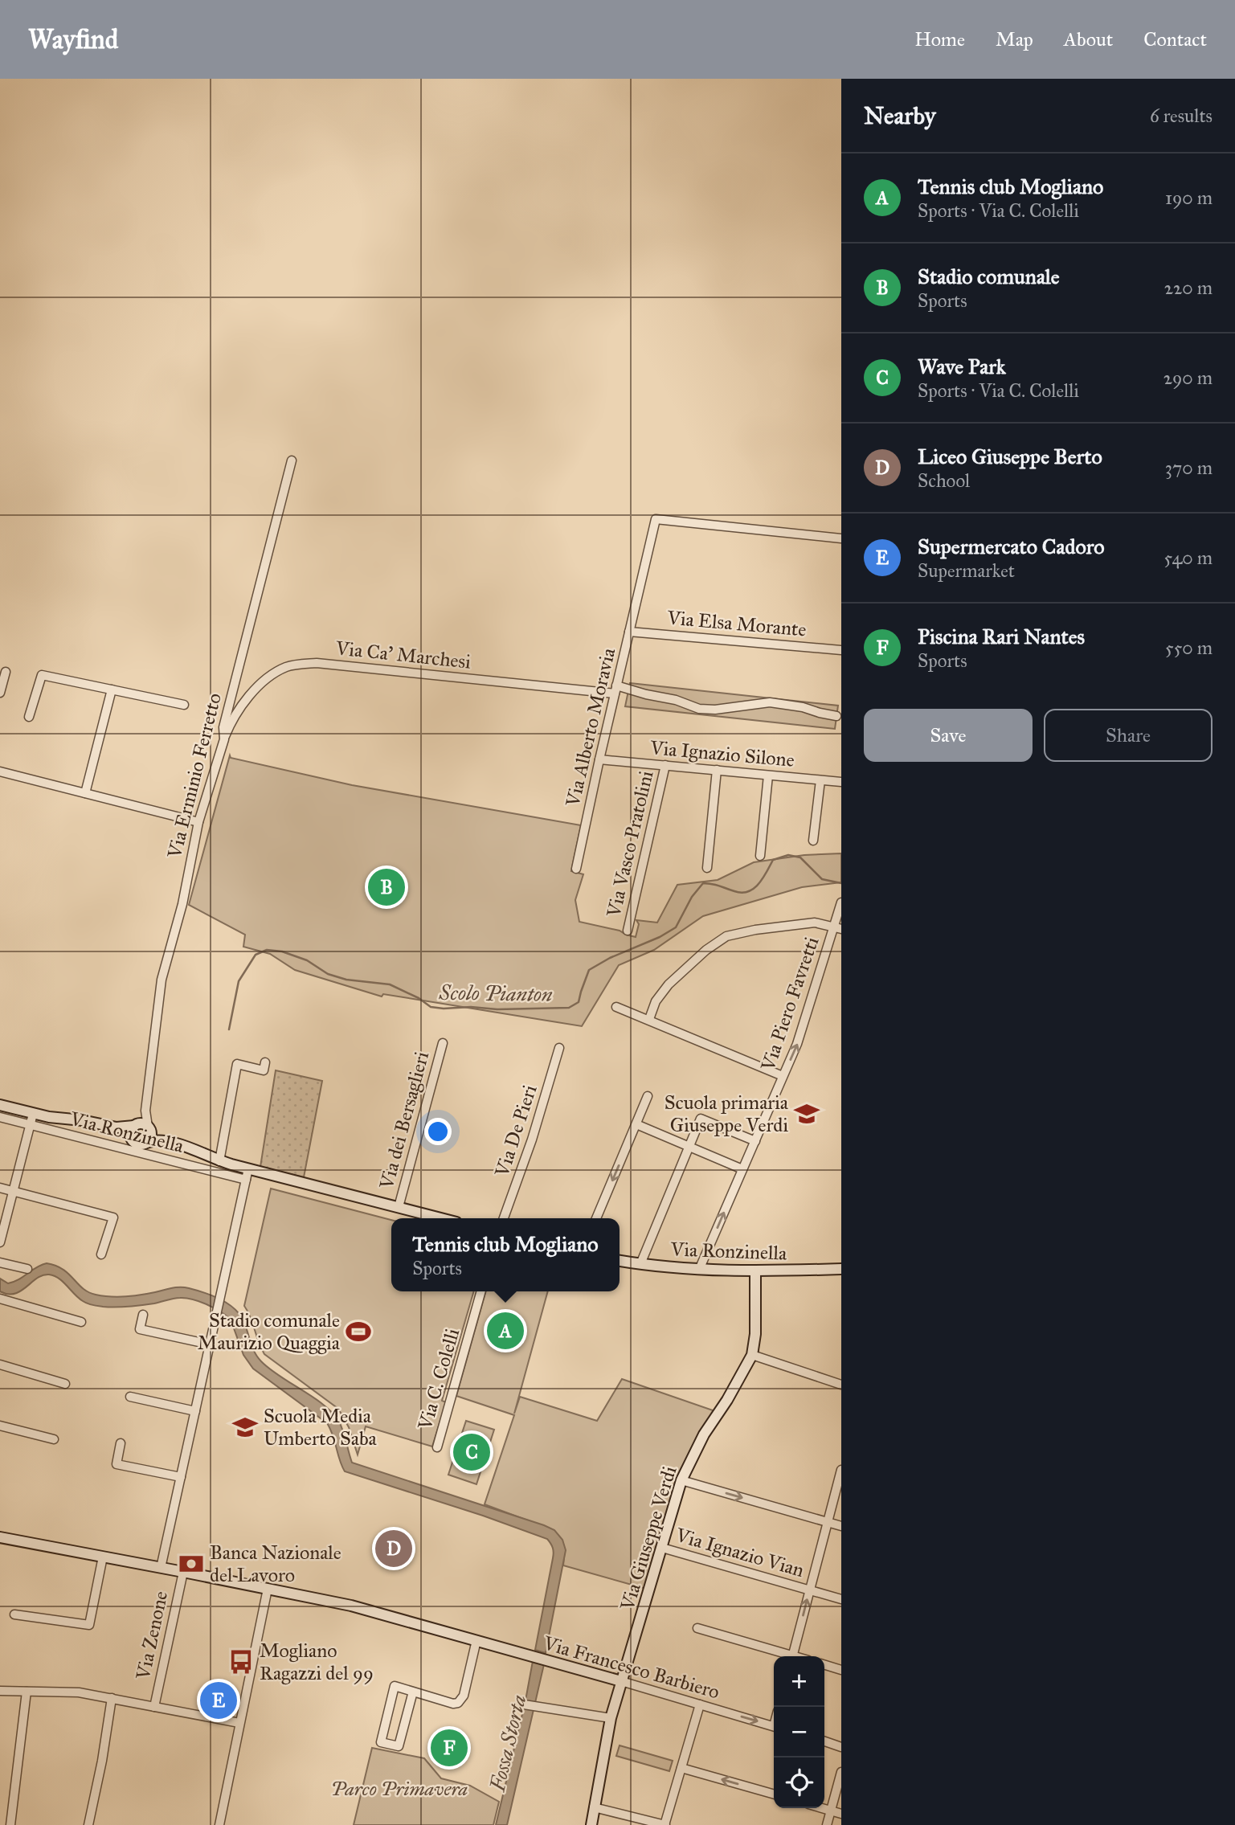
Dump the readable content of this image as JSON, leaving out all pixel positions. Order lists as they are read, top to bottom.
{
  "streets": {
    "street": [
      "Via Elsa Morante",
      "Via Ca' Marchesi",
      "Via Alberto Moravia",
      "Via Ignazio Silone",
      "Via Erminio Ferretto",
      "Via Vasco Pratolini",
      "Via Piero Favretti",
      "Via dei Bersaglieri",
      "Via De Pieri",
      "Via Ronzinella",
      "Via C. Colelli",
      "Via Giuseppe Verdi",
      "Via Ignazio Vian",
      "Via Zenone",
      "Via Francesco Barbiero"
    ]
  },
  "crossings": [
    ["Via Elsa Morante", "Via Alberto Moravia"],
    ["Via Ca' Marchesi", "Via Alberto Moravia"],
    ["Via Ca' Marchesi", "Via Erminio Ferretto"],
    ["Via Alberto Moravia", "Via Ignazio Silone"],
    ["Via Ignazio Silone", "Via Vasco Pratolini"],
    ["Via Erminio Ferretto", "Via Ronzinella"],
    ["Via Piero Favretti", "Via Ronzinella"],
    ["Via dei Bersaglieri", "Via Ronzinella"],
    ["Via Ronzinella", "Via Giuseppe Verdi"],
    ["Via Giuseppe Verdi", "Via Ignazio Vian"],
    ["Via Giuseppe Verdi", "Via Francesco Barbiero"],
    ["Via Zenone", "Via Francesco Barbiero"]
  ],
  "water": ["Scolo Pianton", "Fossa Storta"],
  "parks": ["Parco Primavera"],
  "places": {
    "school or university": ["Scuola primaria Giuseppe Verdi", "Scuola Media Umberto Saba"],
    "sports": ["Stadio comunale Maurizio Quaggia"],
    "bank": ["Banca Nazionale del Lavoro"],
    "bus stop": ["Mogliano Ragazzi del 99"]
  },
  "page": {
    "header": "Wayfind",
    "nav": [
      "Home",
      "Map",
      "About",
      "Contact"
    ],
    "heading": ["Nearby", "6 results"],
    "list": [
      {
        "mark": "A",
        "name": "Tennis club Mogliano",
        "note": "Sports · Via C. Colelli",
        "value": "190 m"
      },
      {
        "mark": "B",
        "name": "Stadio comunale",
        "note": "Sports",
        "value": "220 m"
      },
      {
        "mark": "C",
        "name": "Wave Park",
        "note": "Sports · Via C. Colelli",
        "value": "290 m"
      },
      {
        "mark": "D",
        "name": "Liceo Giuseppe Berto",
        "note": "School",
        "value": "370 m"
      },
      {
        "mark": "E",
        "name": "Supermercato Cadoro",
        "note": "Supermarket",
        "value": "540 m"
      },
      {
        "mark": "F",
        "name": "Piscina Rari Nantes",
        "note": "Sports",
        "value": "550 m"
      }
    ],
    "buttons": ["Save", "Share"],
    "pins": [
      "B",
      "A",
      "C",
      "D",
      "E",
      "F"
    ],
    "popup": ["Tennis club Mogliano", "Sports"],
    "map_buttons": ["+", "−"]
  }
}
